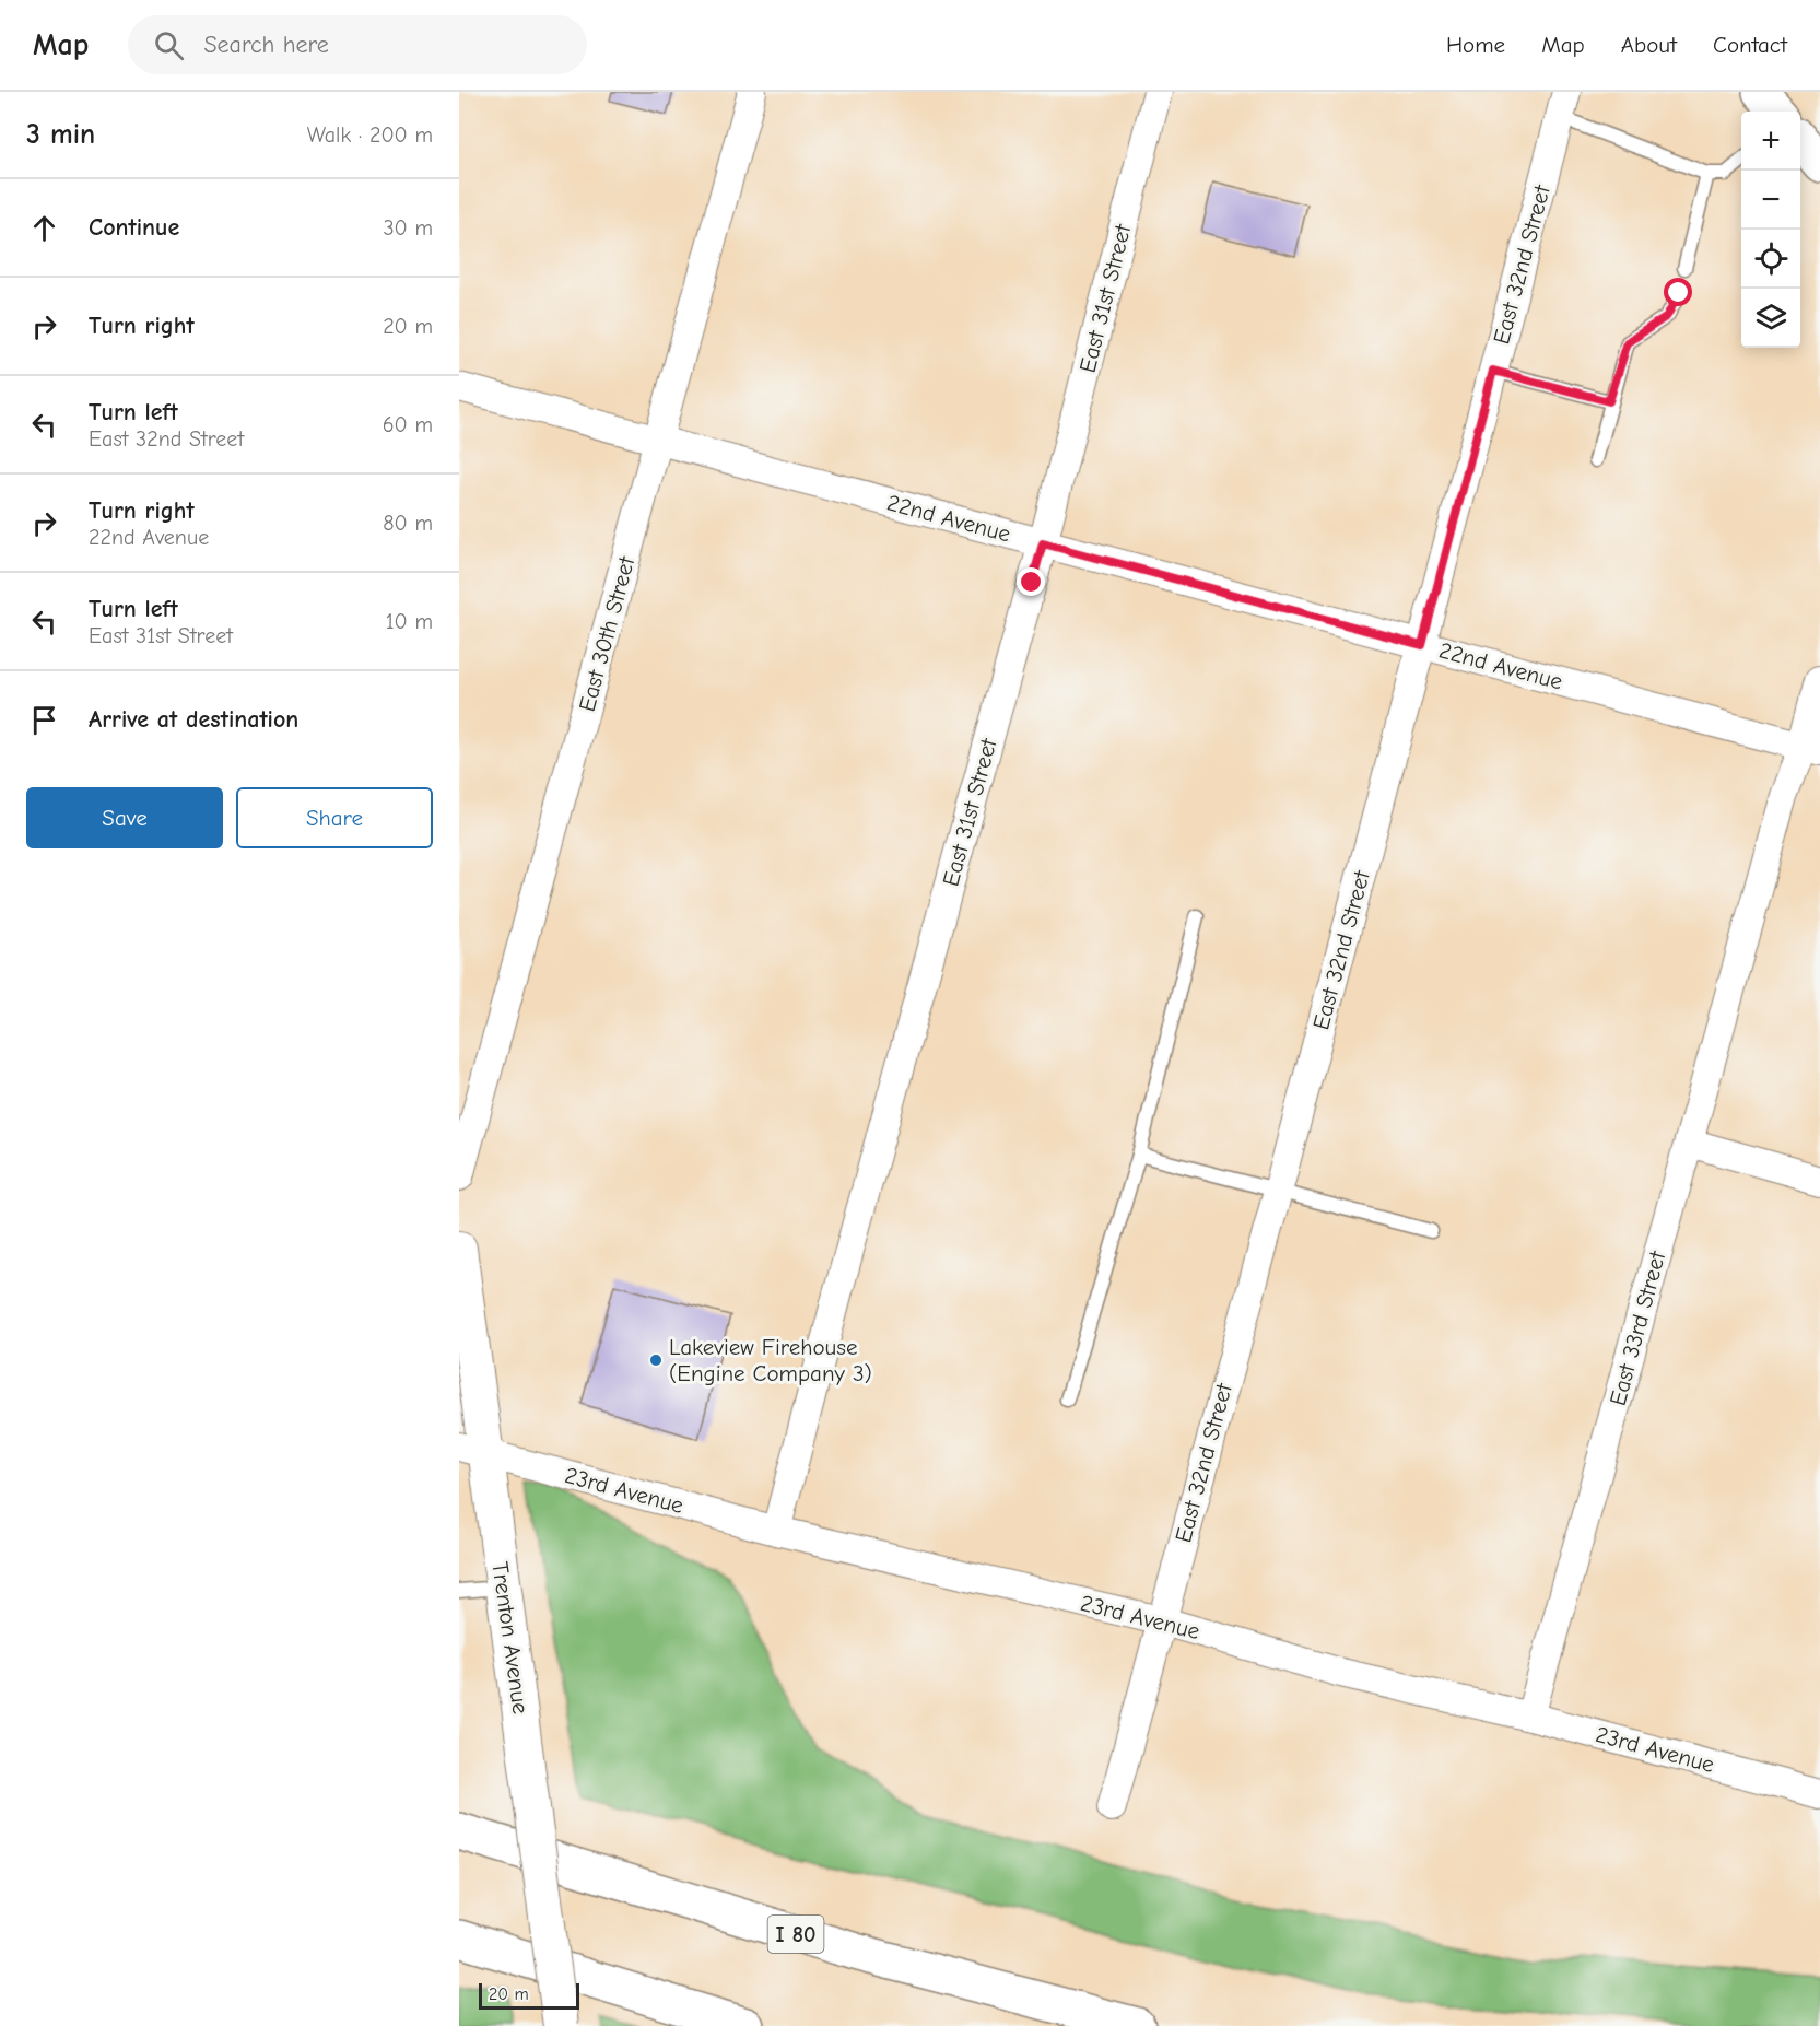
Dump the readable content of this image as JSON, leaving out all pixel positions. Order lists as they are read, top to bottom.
{
  "streets": {
    "main road": ["I 80"],
    "street": [
      "East 32nd Street",
      "East 31st Street",
      "22nd Avenue",
      "East 30th Street",
      "East 33rd Street",
      "23rd Avenue",
      "Trenton Avenue"
    ]
  },
  "crossings": [
    ["East 32nd Street", "22nd Avenue"],
    ["East 32nd Street", "23rd Avenue"],
    ["East 31st Street", "22nd Avenue"],
    ["East 31st Street", "23rd Avenue"],
    ["22nd Avenue", "East 30th Street"],
    ["22nd Avenue", "East 33rd Street"],
    ["East 33rd Street", "23rd Avenue"],
    ["23rd Avenue", "Trenton Avenue"]
  ],
  "places": ["Lakeview Firehouse (Engine Company 3)"],
  "scale_bar": "20 m",
  "page": {
    "header": "Map",
    "search": "Search here",
    "nav": [
      "Home",
      "Map",
      "About",
      "Contact"
    ],
    "heading": ["3 min", "Walk · 200 m"],
    "map_buttons": ["+", "−"],
    "list": [
      ["Continue", "30 m"],
      ["Turn right", "20 m"],
      ["Turn left", "East 32nd Street", "60 m"],
      ["Turn right", "22nd Avenue", "80 m"],
      ["Turn left", "East 31st Street", "10 m"],
      "Arrive at destination"
    ],
    "buttons": ["Save", "Share"],
    "scale": "20 m"
  }
}
